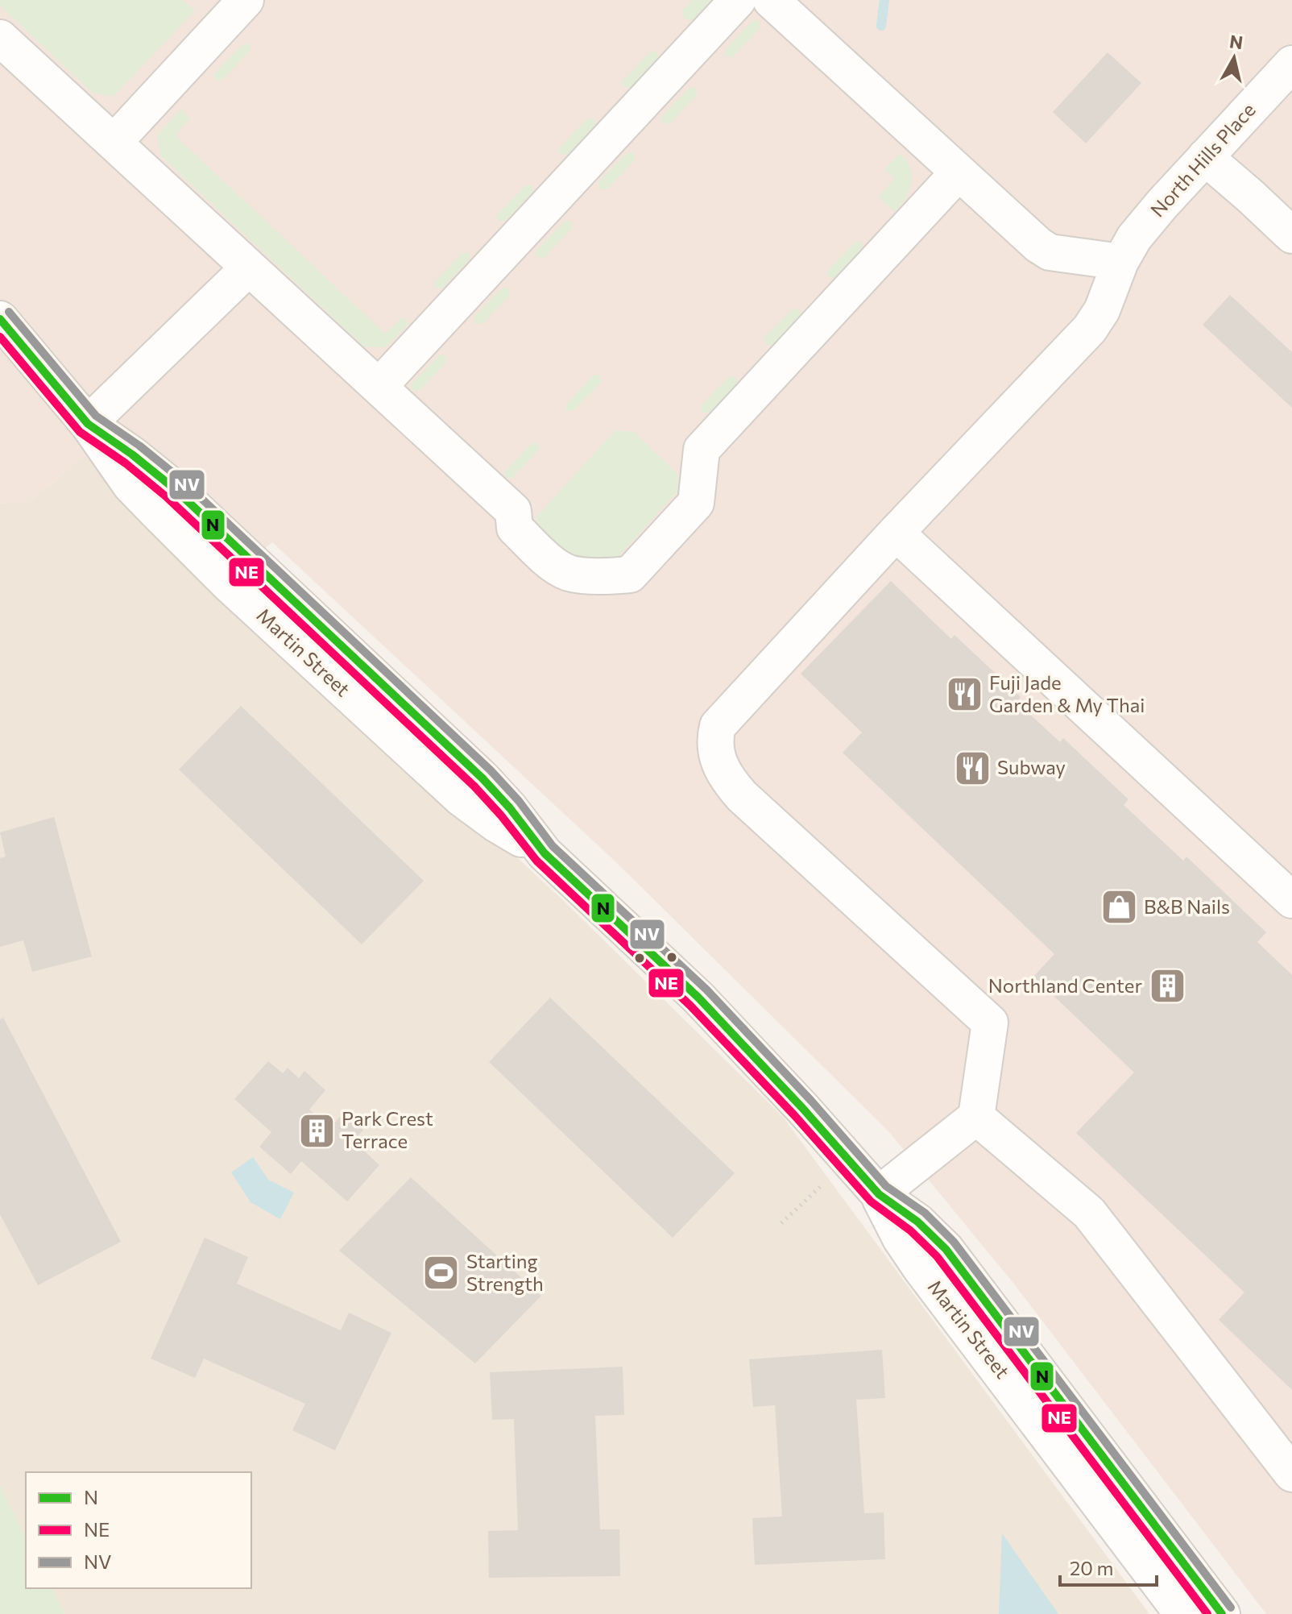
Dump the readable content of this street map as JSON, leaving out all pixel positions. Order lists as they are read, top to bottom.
{
  "streets": {
    "street": ["North Hills Place", "Martin Street"]
  },
  "places": {
    "restaurant": ["Fuji Jade Garden & My Thai", "Subway"],
    "shop": ["B&B Nails"],
    "building": ["Northland Center", "Park Crest Terrace"],
    "sports": ["Starting Strength"]
  },
  "lines": ["transit line NV", "transit line N", "transit line NE"],
  "legend": ["N", "NE", "NV"],
  "scale_bar": "20 m",
  "north": "top"
}
